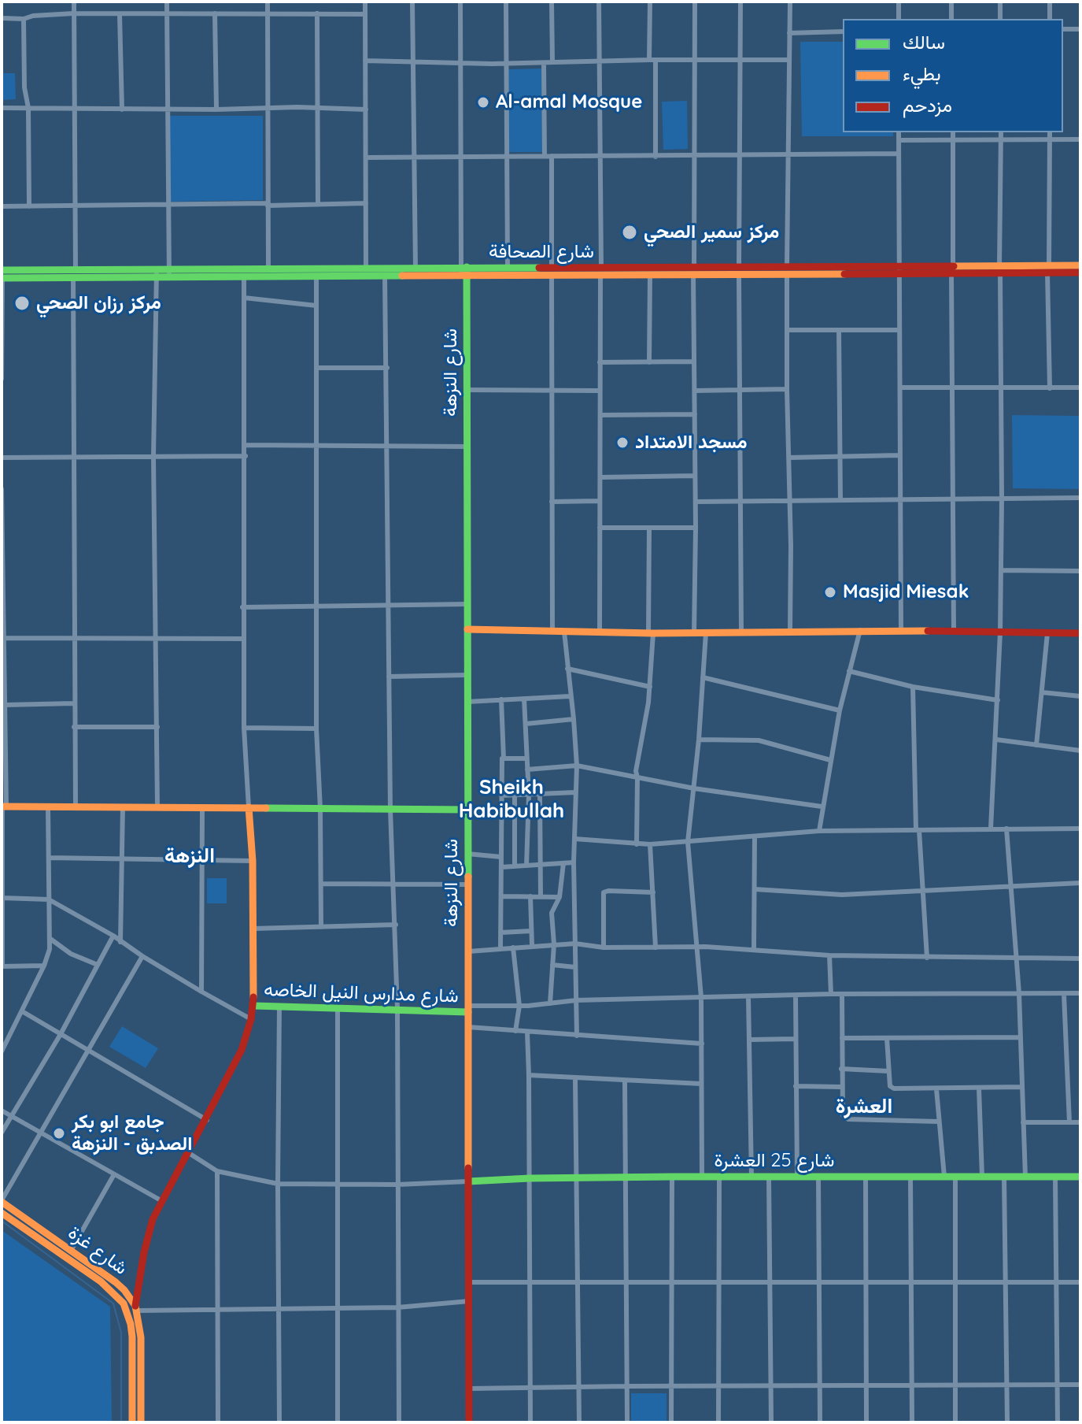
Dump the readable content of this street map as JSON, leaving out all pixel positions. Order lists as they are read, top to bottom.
{
  "streets": {
    "street": [
      "شارع الصحافة",
      "شارع النزهة",
      "شارع مدارس النيل الخاصه",
      "شارع 25 العشرة",
      "شارع غزة"
    ]
  },
  "crossings": [
    ["شارع الصحافة", "شارع النزهة"],
    ["شارع النزهة", "شارع مدارس النيل الخاصه"],
    ["شارع النزهة", "شارع 25 العشرة"]
  ],
  "districts": ["Sheikh Habibullah", "النزهة", "العشرة"],
  "places": [
    "Al-amal Mosque",
    "مركز سمير الصحي",
    "مركز رزان الصحي",
    "مسجد الامتداد",
    "Masjid Miesak",
    "جامع ابو بكر الصدبق - النزهة"
  ],
  "legend": ["سالك", "بطيء", "مزدحم"]
}
